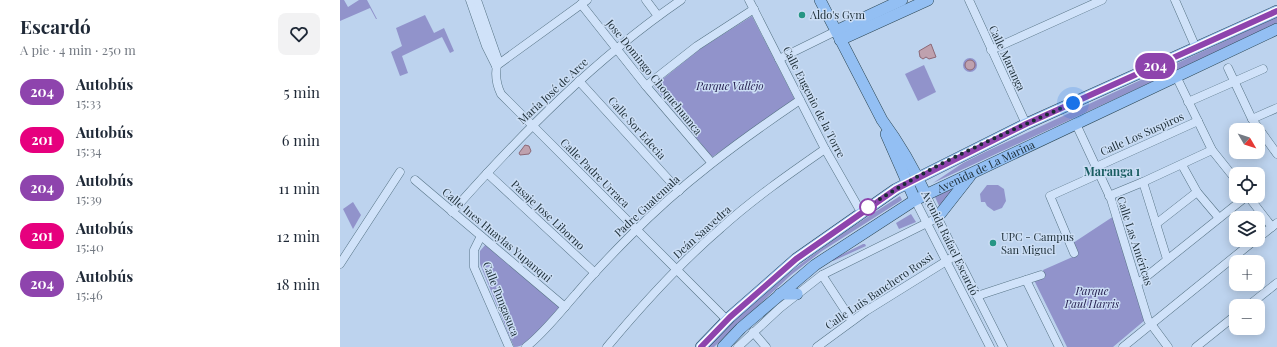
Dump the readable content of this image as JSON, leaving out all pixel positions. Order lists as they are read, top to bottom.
{
  "streets": {
    "main road": ["Avenida de La Marina", "Avenida Rafael Escardó"],
    "street": [
      "Calle Maranga",
      "Jose Domingo Choquehuanca",
      "María José de Arce",
      "Calle Eugenio de la Torre",
      "Calle Sor Edecia",
      "Calle Los Suspiros",
      "Calle Padre Urraca",
      "Padre Guatemala",
      "Pasaje Jose Liborno",
      "Deán Saavedra",
      "Calle Ines Huaylas Yupanqui",
      "Calle Las Américas",
      "Calle Luis Banchero Rossi",
      "Calle Tungasuca"
    ]
  },
  "crossings": [
    ["Calle Maranga", "Avenida de La Marina"],
    ["Jose Domingo Choquehuanca", "María José de Arce"],
    ["Jose Domingo Choquehuanca", "Padre Guatemala"],
    ["María José de Arce", "Calle Sor Edecia"],
    ["María José de Arce", "Calle Padre Urraca"],
    ["María José de Arce", "Pasaje Jose Liborno"],
    ["María José de Arce", "Calle Ines Huaylas Yupanqui"],
    ["Calle Eugenio de la Torre", "Avenida de La Marina"],
    ["Calle Eugenio de la Torre", "Padre Guatemala"],
    ["Calle Eugenio de la Torre", "Deán Saavedra"],
    ["Calle Sor Edecia", "Padre Guatemala"],
    ["Calle Los Suspiros", "Calle Las Américas"],
    ["Avenida de La Marina", "Calle Padre Urraca"],
    ["Avenida de La Marina", "Calle Las Américas"],
    ["Avenida de La Marina", "Avenida Rafael Escardó"],
    ["Calle Padre Urraca", "Padre Guatemala"],
    ["Calle Padre Urraca", "Deán Saavedra"],
    ["Padre Guatemala", "Pasaje Jose Liborno"],
    ["Padre Guatemala", "Calle Ines Huaylas Yupanqui"],
    ["Calle Ines Huaylas Yupanqui", "Calle Tungasuca"],
    ["Avenida Rafael Escardó", "Calle Luis Banchero Rossi"]
  ],
  "districts": ["Maranga 1"],
  "parks": ["Parque Vallejo", "Parque Paul Harris"],
  "places": ["Aldo's Gym", "UPC - Campus San Miguel"],
  "lines": ["bus line 204"],
  "north": "bottom right",
  "page": {
    "heading": ["Escardó", "A pie · 4 min · 250 m"],
    "on_map": "204",
    "list": [
      {
        "mark": "204",
        "name": "Autobús",
        "note": "15:33",
        "value": "5 min"
      },
      {
        "mark": "201",
        "name": "Autobús",
        "note": "15:34",
        "value": "6 min"
      },
      {
        "mark": "204",
        "name": "Autobús",
        "note": "15:39",
        "value": "11 min"
      },
      {
        "mark": "201",
        "name": "Autobús",
        "note": "15:40",
        "value": "12 min"
      },
      {
        "mark": "204",
        "name": "Autobús",
        "note": "15:46",
        "value": "18 min"
      }
    ],
    "map_buttons": ["+", "−"]
  }
}
